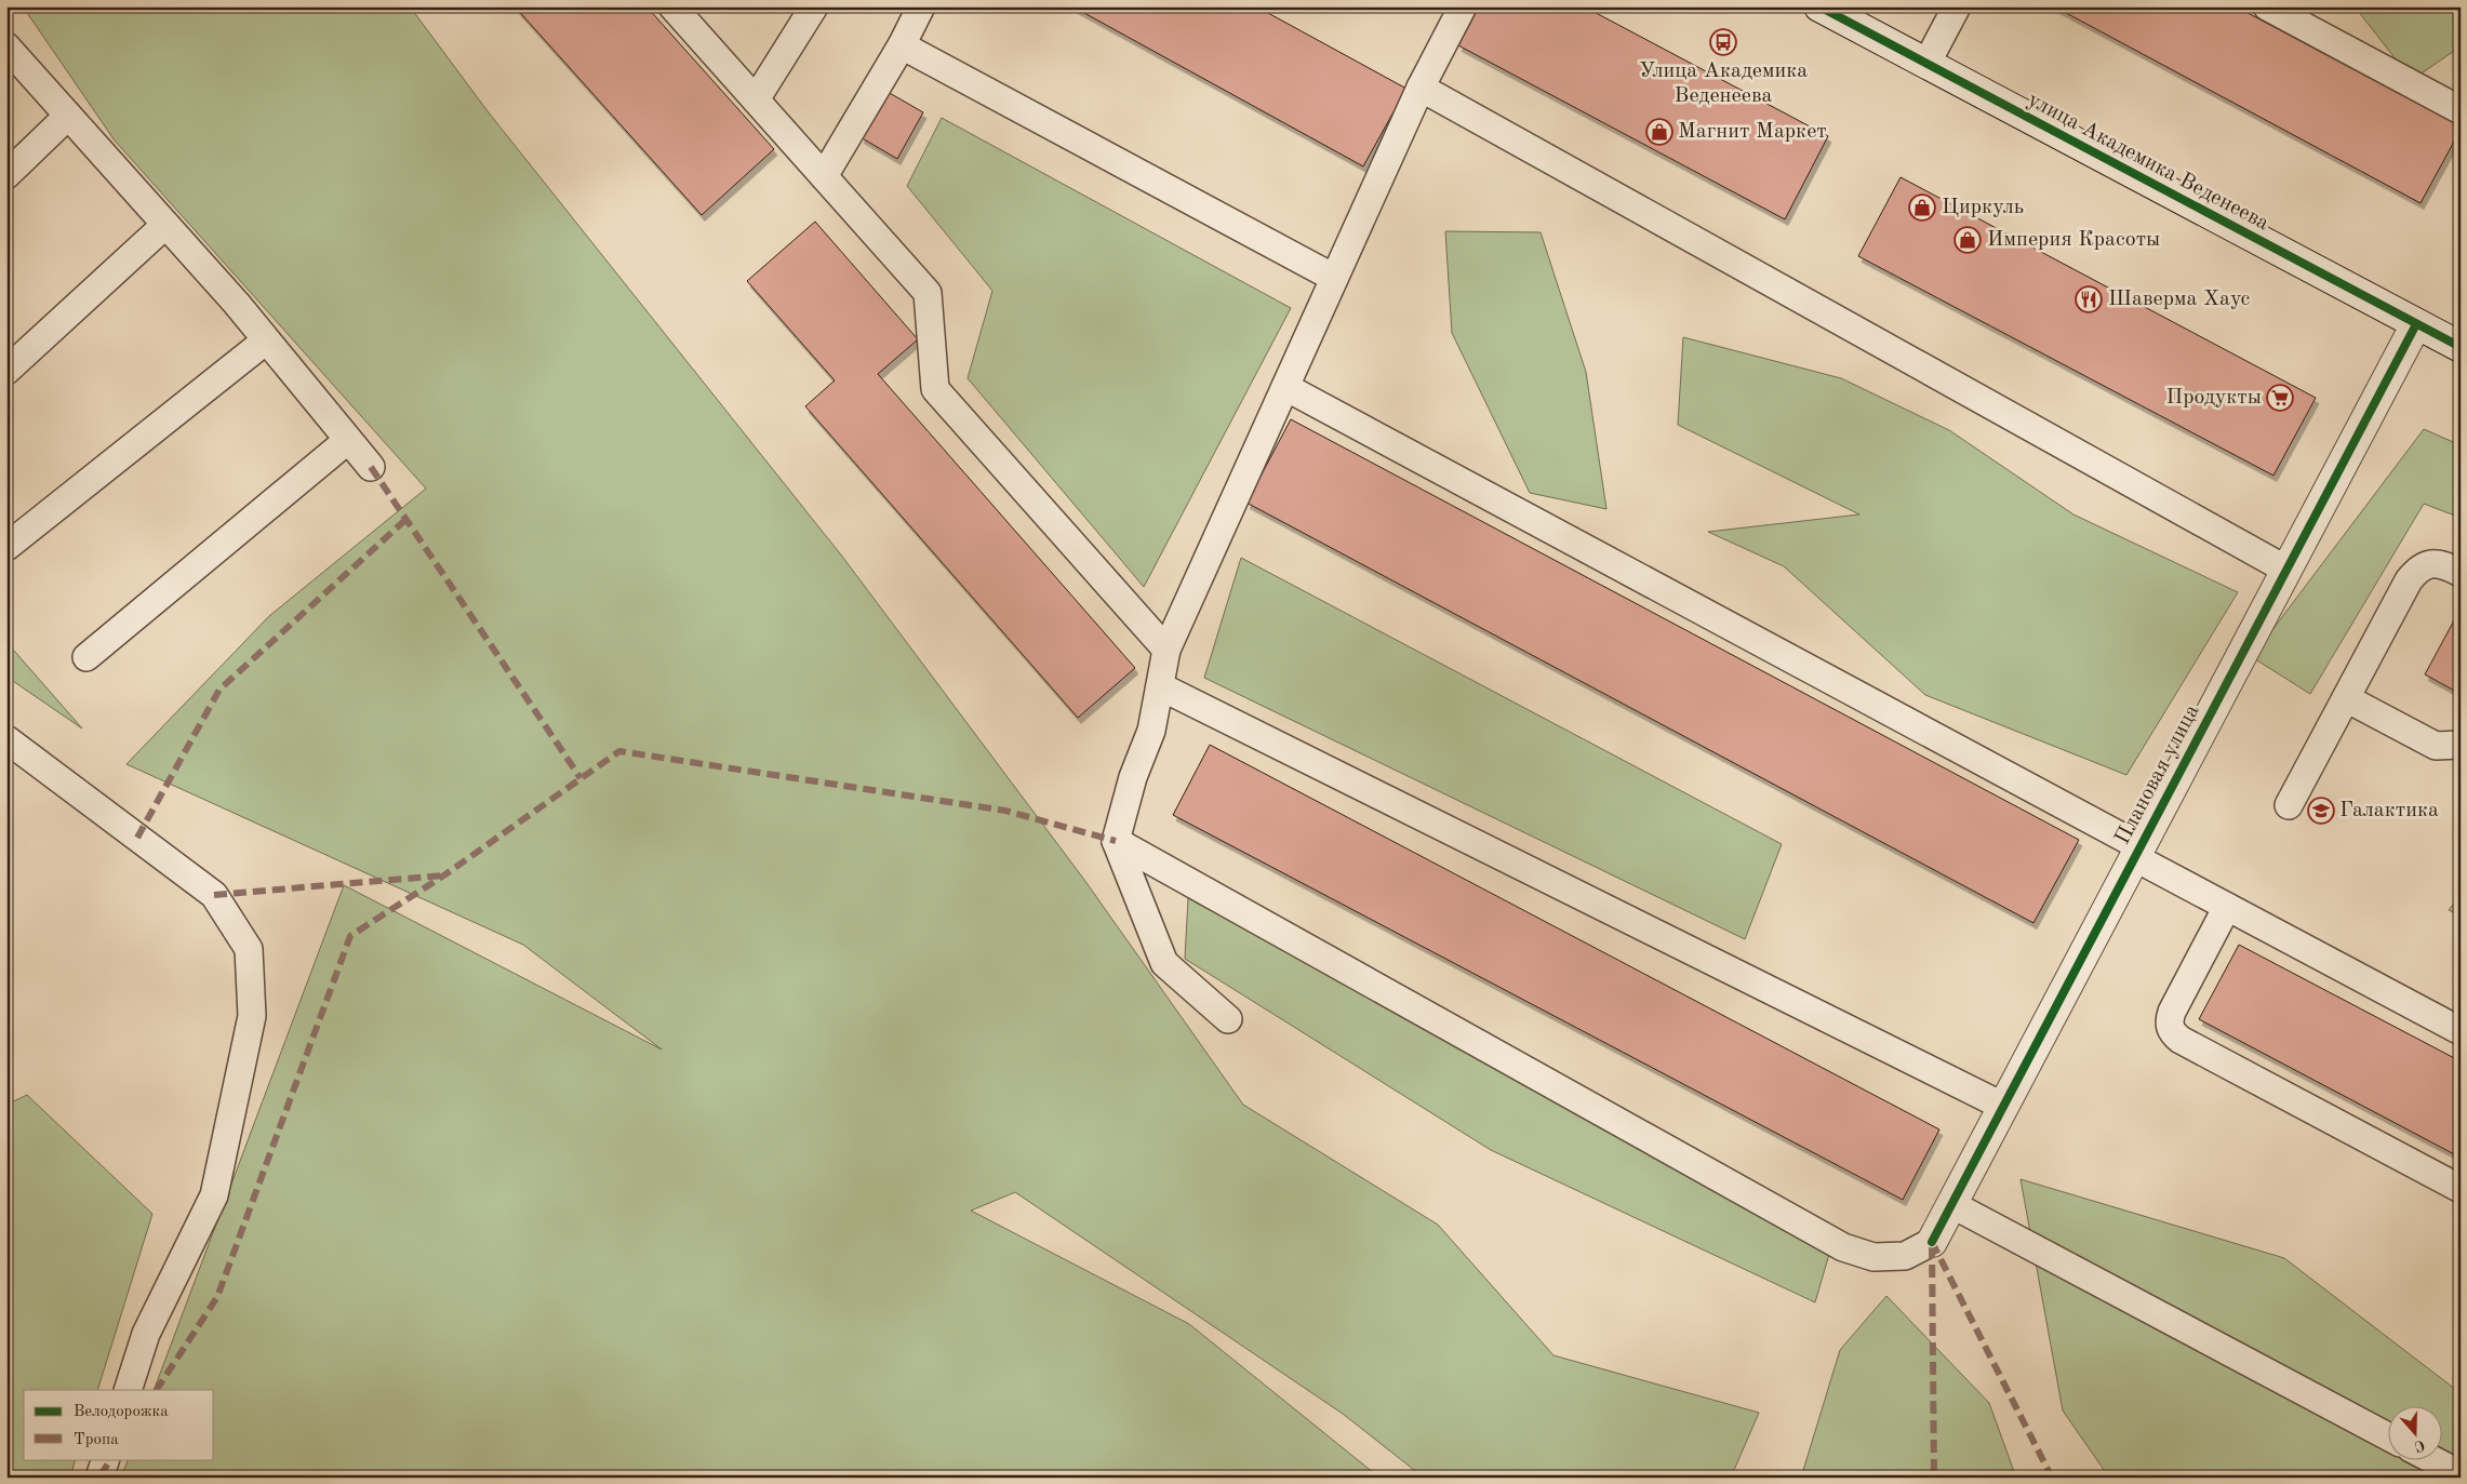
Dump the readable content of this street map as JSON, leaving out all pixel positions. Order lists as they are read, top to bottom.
{
  "streets": {
    "street": ["улица Академика Веденеева", "Плановая улица"]
  },
  "crossings": [
    ["улица Академика Веденеева", "Плановая улица"]
  ],
  "places": {
    "bus stop": ["Улица Академика Веденеева"],
    "shop": ["Магнит Маркет", "Циркуль", "Империя Красоты"],
    "restaurant": ["Шаверма Хаус"],
    "supermarket": ["Продукты"],
    "school or university": ["Галактика"]
  },
  "legend": ["Велодорожка", "Тропа"],
  "north": "bottom"
}
